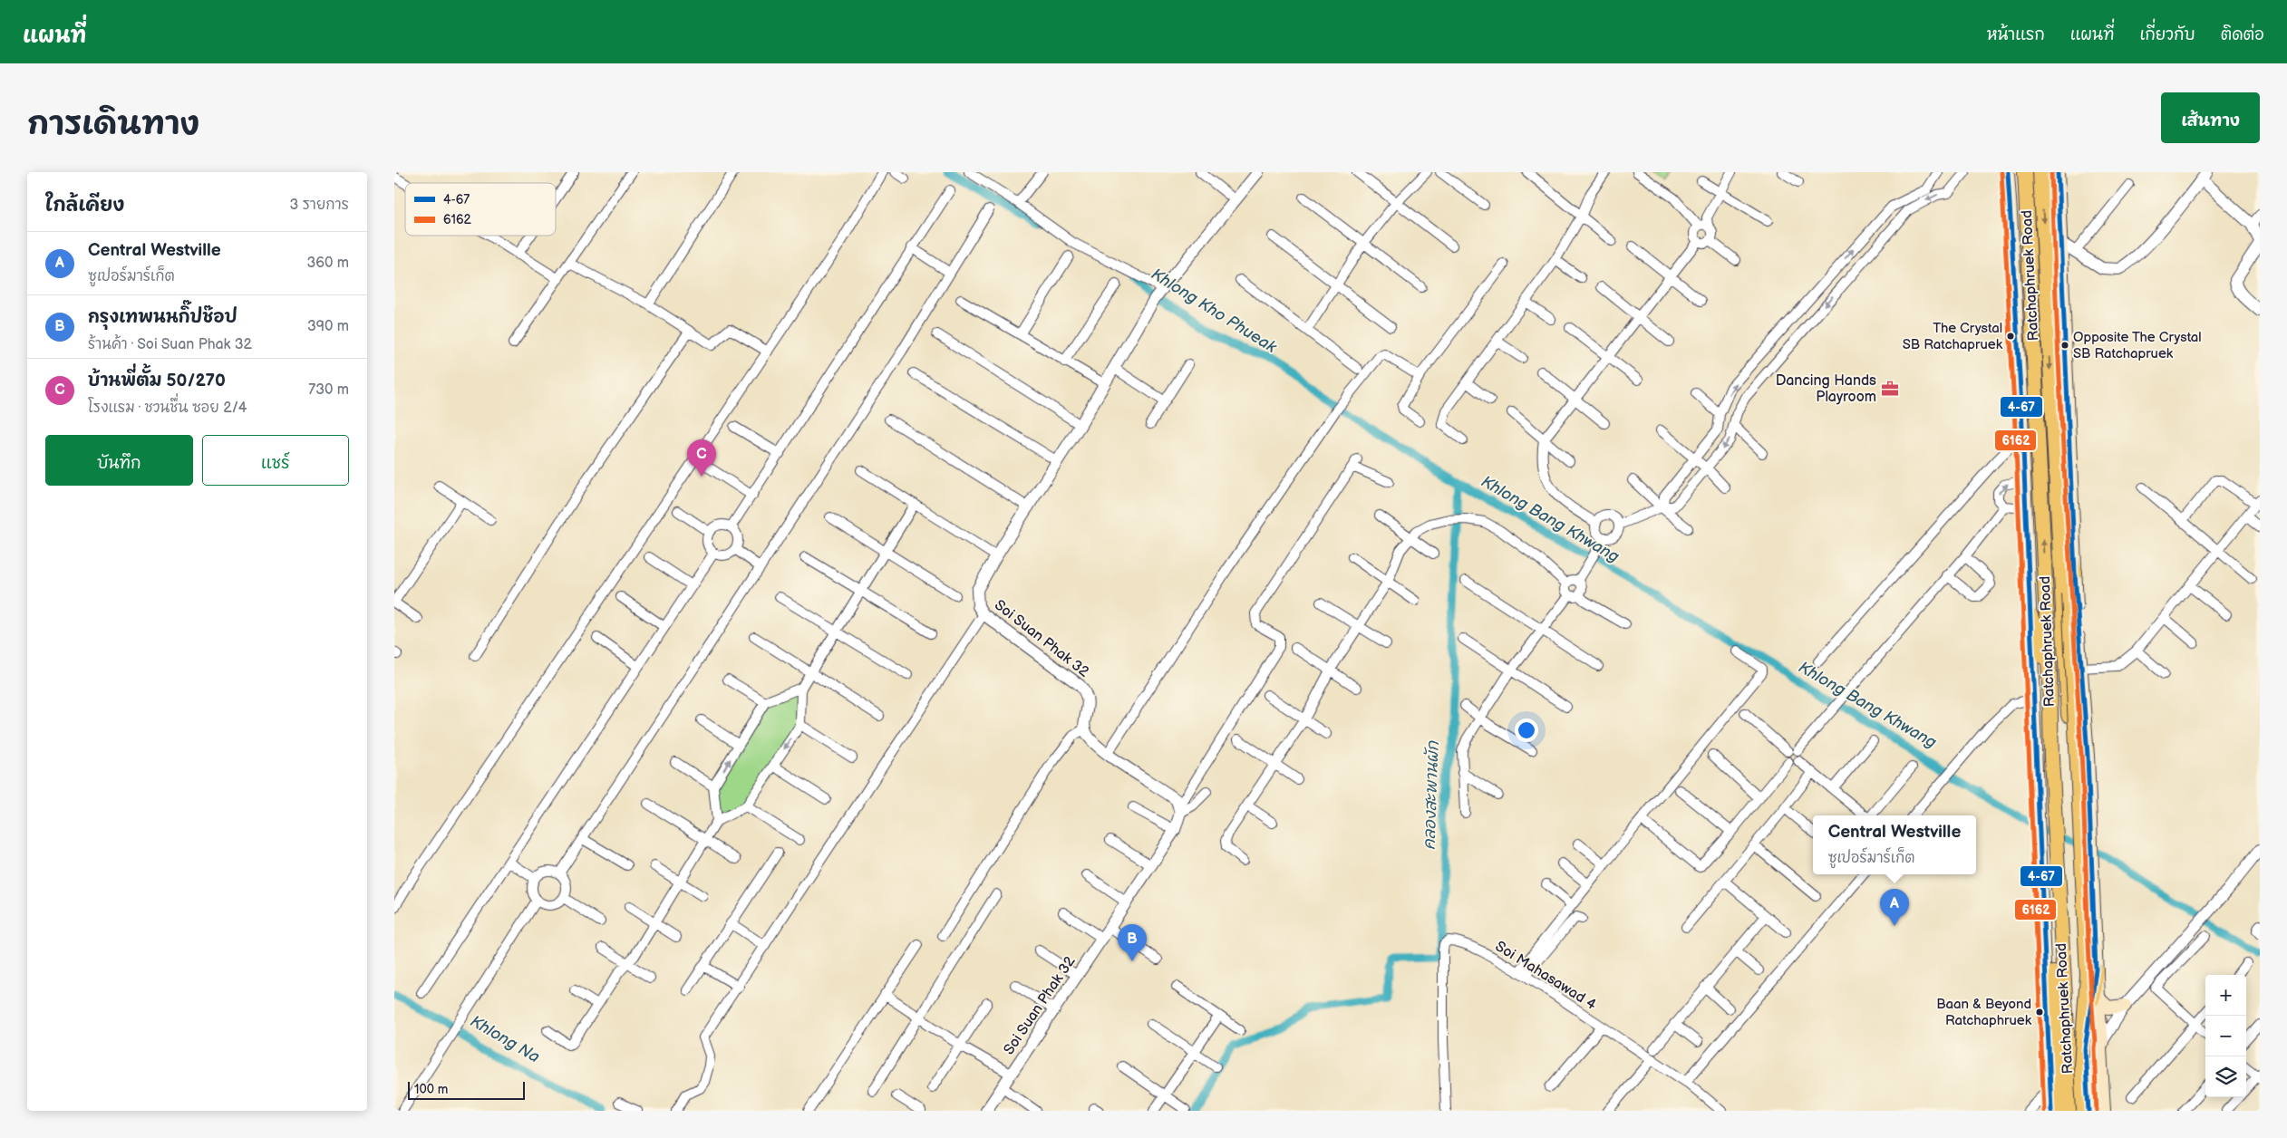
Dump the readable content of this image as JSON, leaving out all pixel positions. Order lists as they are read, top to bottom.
{
  "streets": {
    "main road": ["Ratchaphruek Road"],
    "street": ["Soi Suan Phak 32", "Soi Mahasawad 4"]
  },
  "water": [
    "Khlong Kho Phueak",
    "Khlong Bang Khwang",
    "คลองสะพานผัก",
    "Khlong Na"
  ],
  "places": {
    "other": ["The Crystal SB Ratchapruek", "Opposite The Crystal SB Ratchapruek", "Baan & Beyond Ratchaphruek"],
    "office": ["Dancing Hands Playroom"]
  },
  "lines": ["transit line 4-67", "transit line 6162"],
  "legend": ["4-67", "6162"],
  "scale_bar": "100 m",
  "page": {
    "header": "แผนที่",
    "nav": [
      "หน้าแรก",
      "แผนที่",
      "เกี่ยวกับ",
      "ติดต่อ"
    ],
    "title": "การเดินทาง",
    "buttons": [
      "เส้นทาง",
      ["บันทึก", "แชร์"]
    ],
    "heading": ["ใกล้เคียง", "3 รายการ"],
    "list": [
      {
        "mark": "A",
        "name": "Central Westville",
        "note": "ซูเปอร์มาร์เก็ต",
        "value": "360 m"
      },
      {
        "mark": "B",
        "name": "กรุงเทพนนกิ๊ปช๊อป",
        "note": "ร้านค้า · Soi Suan Phak 32",
        "value": "390 m"
      },
      {
        "mark": "C",
        "name": "บ้านพี่ตั้ม 50/270",
        "note": "โรงแรม · ชวนชื่น ซอย 2/4",
        "value": "730 m"
      }
    ],
    "pins": ["C", "A", "B"],
    "popup": ["Central Westville", "ซูเปอร์มาร์เก็ต"],
    "map_buttons": ["+", "−"],
    "scale": "100 m"
  }
}
